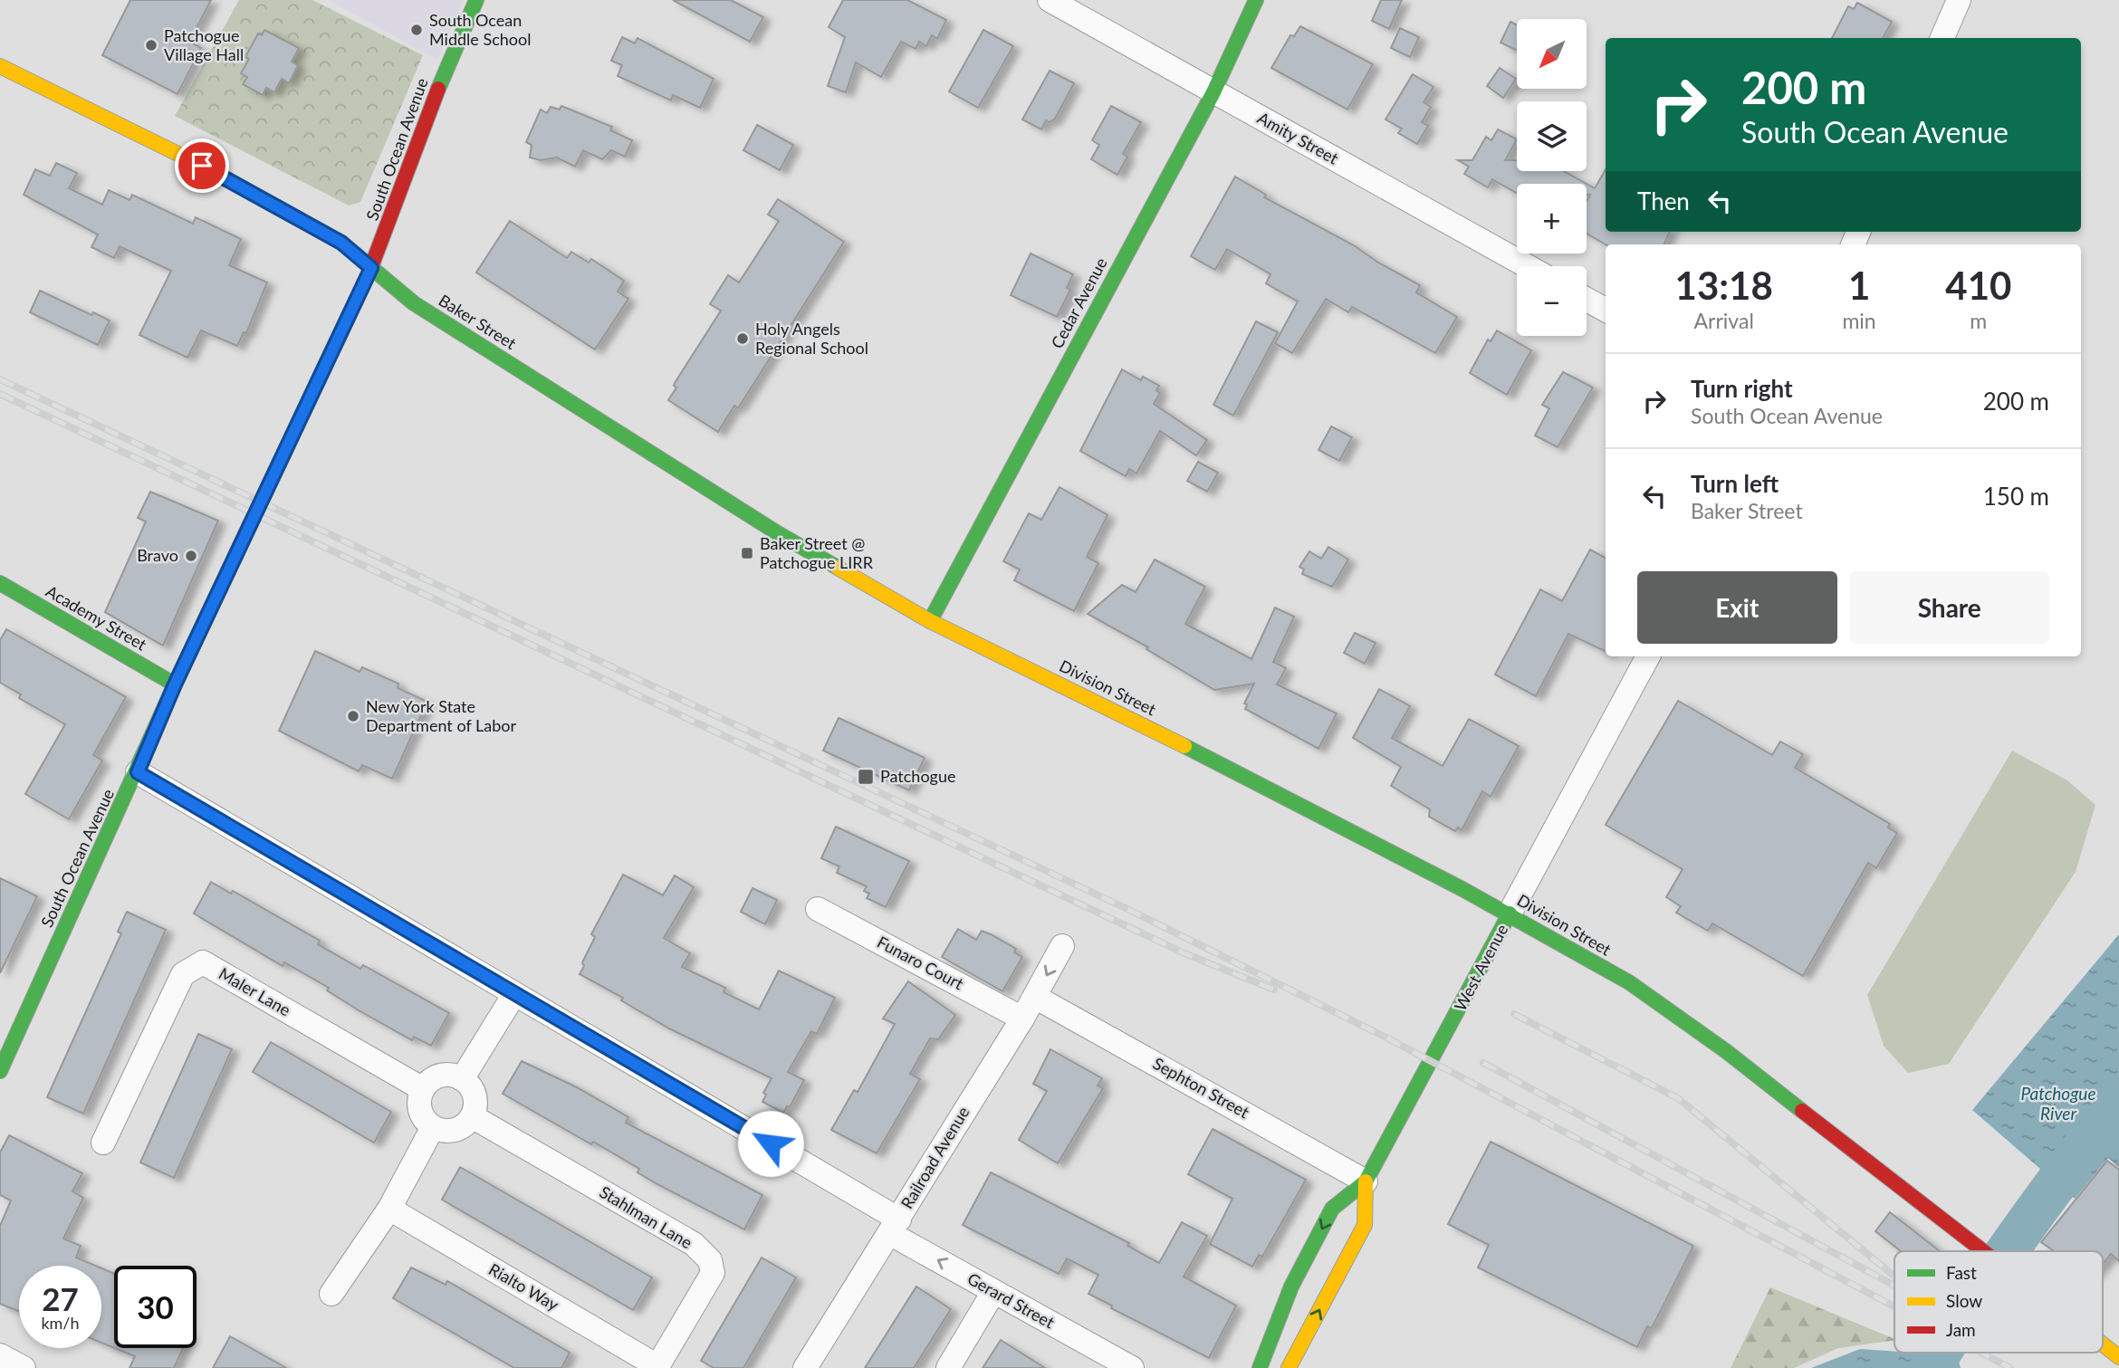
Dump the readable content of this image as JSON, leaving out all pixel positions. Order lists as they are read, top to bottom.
{
  "streets": {
    "street": [
      "Amity Street",
      "South Ocean Avenue",
      "Cedar Avenue",
      "Baker Street",
      "Academy Street",
      "Division Street",
      "Funaro Court",
      "West Avenue",
      "Maler Lane",
      "Sephton Street",
      "Railroad Avenue",
      "Stahlman Lane",
      "Rialto Way",
      "Gerard Street"
    ]
  },
  "crossings": [
    ["Amity Street", "Cedar Avenue"],
    ["South Ocean Avenue", "Baker Street"],
    ["South Ocean Avenue", "Academy Street"],
    ["South Ocean Avenue", "Gerard Street"],
    ["Cedar Avenue", "Baker Street"],
    ["Cedar Avenue", "Division Street"],
    ["Baker Street", "Division Street"],
    ["Division Street", "West Avenue"],
    ["Funaro Court", "Railroad Avenue"],
    ["West Avenue", "Sephton Street"],
    ["Maler Lane", "Stahlman Lane"],
    ["Sephton Street", "Railroad Avenue"],
    ["Railroad Avenue", "Gerard Street"],
    ["Stahlman Lane", "Rialto Way"]
  ],
  "water": ["Patchogue River"],
  "places": {
    "other": [
      "South Ocean Middle School",
      "Patchogue Village Hall",
      "Holy Angels Regional School",
      "Bravo",
      "New York State Department of Labor"
    ],
    "transit": ["Baker Street @ Patchogue LIRR", "Patchogue"]
  },
  "legend": ["Fast", "Slow", "Jam"],
  "north": "bottom left",
  "page": {
    "map_buttons": ["+", "−"],
    "turn": ["200 m", "South Ocean Avenue"],
    "then": "Then",
    "eta": [
      "13:18",
      "Arrival",
      "1",
      "min",
      "410",
      "m"
    ],
    "list": [
      {
        "name": "Turn right",
        "note": "South Ocean Avenue",
        "value": "200 m"
      },
      {
        "name": "Turn left",
        "note": "Baker Street",
        "value": "150 m"
      }
    ],
    "buttons": ["Exit", "Share"],
    "speed": "27 km/h",
    "limit": "30"
  }
}
